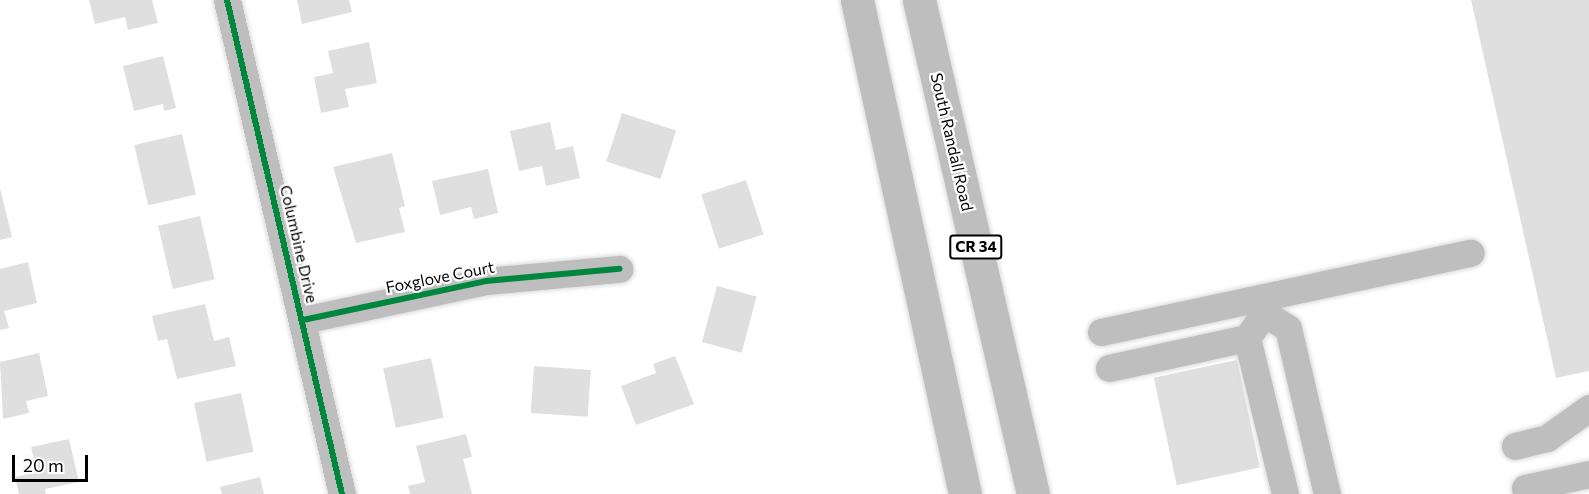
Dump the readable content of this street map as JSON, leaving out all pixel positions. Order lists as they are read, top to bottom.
{
  "streets": {
    "main road": ["South Randall Road", "CR 34"],
    "street": ["Columbine Drive", "Foxglove Court"]
  },
  "crossings": [
    ["Columbine Drive", "Foxglove Court"]
  ],
  "scale_bar": "20 m"
}
